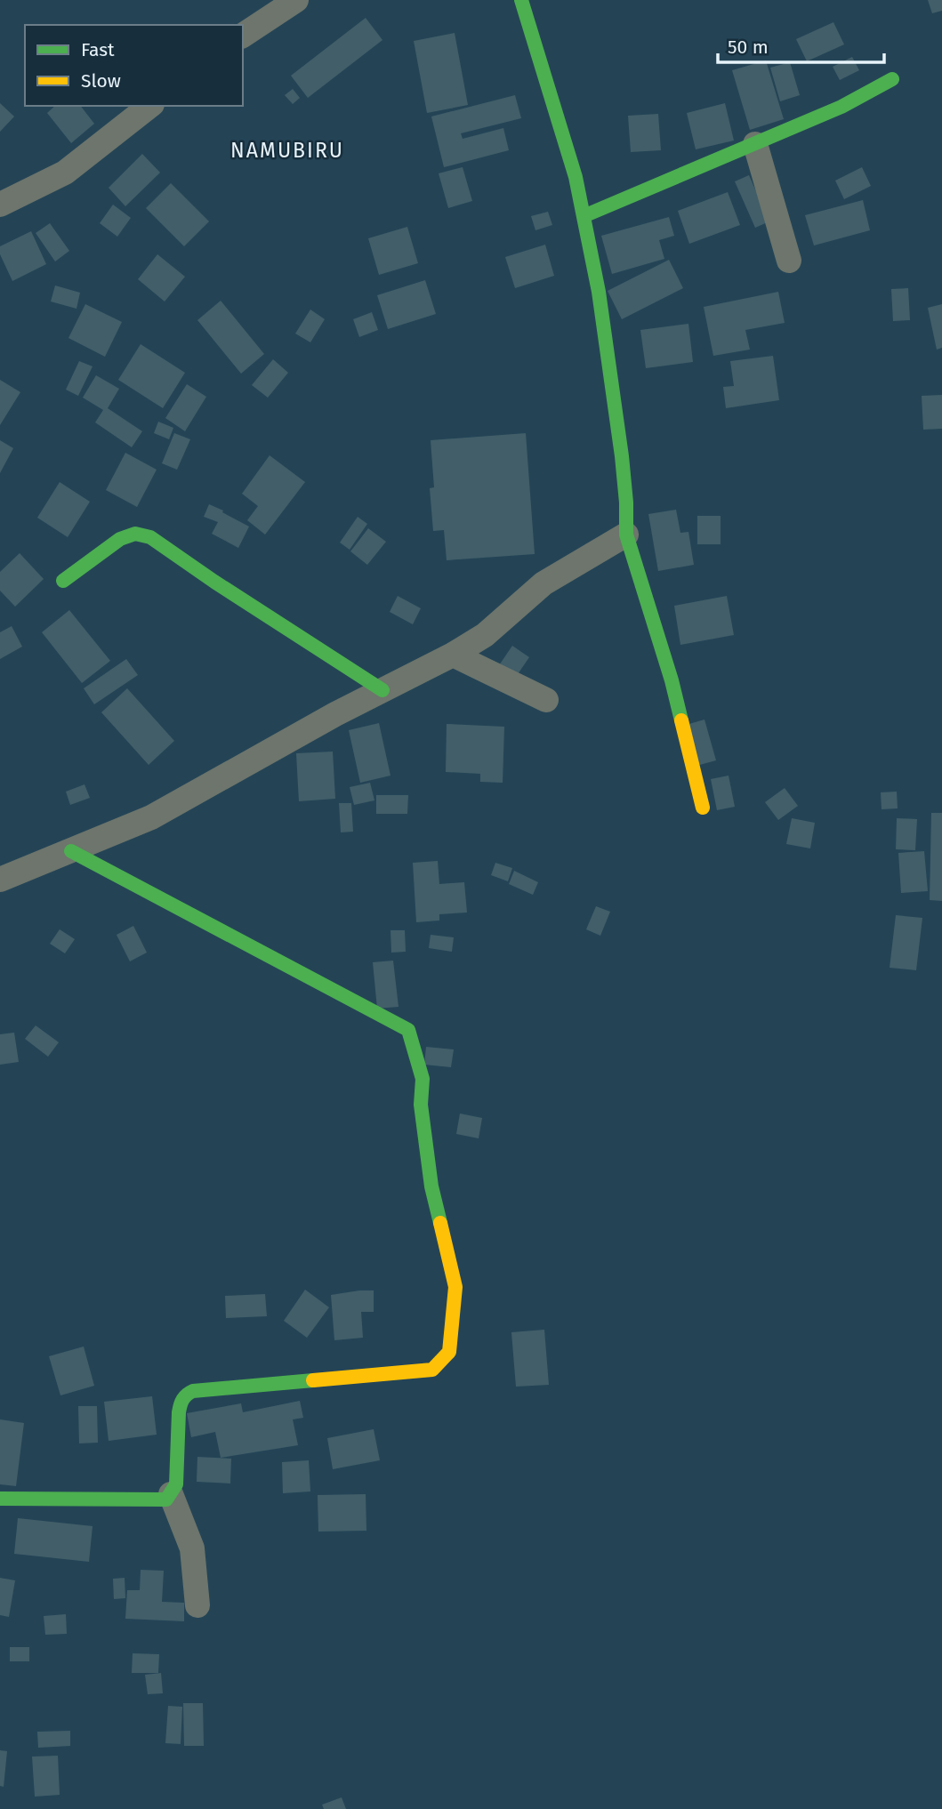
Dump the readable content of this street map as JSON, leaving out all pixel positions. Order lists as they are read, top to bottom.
{
  "districts": ["NAMUBIRU"],
  "legend": ["Fast", "Slow"],
  "scale_bar": "50 m"
}
